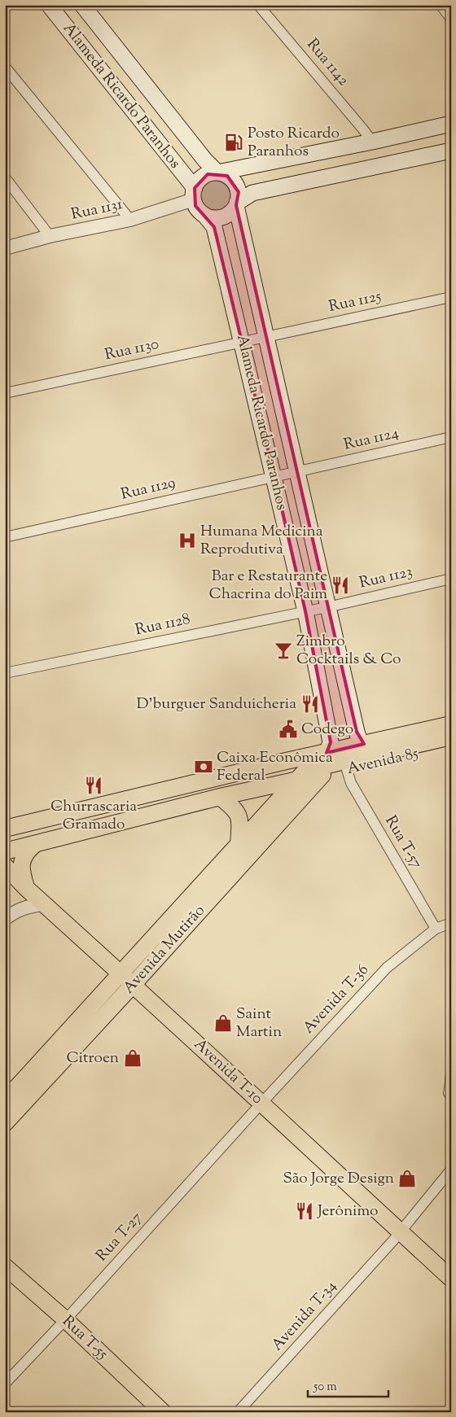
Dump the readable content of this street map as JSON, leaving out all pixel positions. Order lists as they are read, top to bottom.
{
  "streets": {
    "main road": [
      "Alameda Ricardo Paranhos",
      "Avenida 85",
      "Avenida Mutirão",
      "Avenida T-10",
      "Rua T-55"
    ],
    "street": [
      "Rua 1142",
      "Rua 1131",
      "Rua 1125",
      "Rua 1130",
      "Rua 1124",
      "Rua 1129",
      "Rua 1123",
      "Rua 1128",
      "Rua T-57",
      "Avenida T-36",
      "Rua T-27",
      "Avenida T-34"
    ]
  },
  "crossings": [
    ["Alameda Ricardo Paranhos", "Rua 1131"],
    ["Alameda Ricardo Paranhos", "Rua 1125"],
    ["Alameda Ricardo Paranhos", "Rua 1130"],
    ["Alameda Ricardo Paranhos", "Rua 1124"],
    ["Alameda Ricardo Paranhos", "Rua 1129"],
    ["Alameda Ricardo Paranhos", "Rua 1123"],
    ["Alameda Ricardo Paranhos", "Rua 1128"],
    ["Alameda Ricardo Paranhos", "Avenida 85"],
    ["Rua 1125", "Rua 1130"],
    ["Rua 1124", "Rua 1129"],
    ["Rua 1123", "Rua 1128"],
    ["Avenida 85", "Rua T-57"],
    ["Avenida 85", "Avenida Mutirão"],
    ["Rua T-57", "Avenida T-36"],
    ["Avenida Mutirão", "Avenida T-10"],
    ["Avenida T-36", "Avenida T-10"],
    ["Avenida T-36", "Rua T-27"],
    ["Avenida T-10", "Rua T-27"],
    ["Avenida T-10", "Avenida T-34"],
    ["Rua T-27", "Rua T-55"]
  ],
  "places": {
    "fuel station": ["Posto Ricardo Paranhos"],
    "hospital": ["Humana Medicina Reprodutiva"],
    "restaurant": [
      "Bar e Restaurante Chacrina do Paim",
      "D'burguer Sanduicheria",
      "Churrascaria Gramado",
      "Jerônimo"
    ],
    "bar": ["Zimbro Cocktails & Co"],
    "public building": ["Codego"],
    "bank": ["Caixa Econômica Federal"],
    "shop": ["Saint Martin", "Citroen", "São Jorge Design"]
  },
  "scale_bar": "50 m"
}
